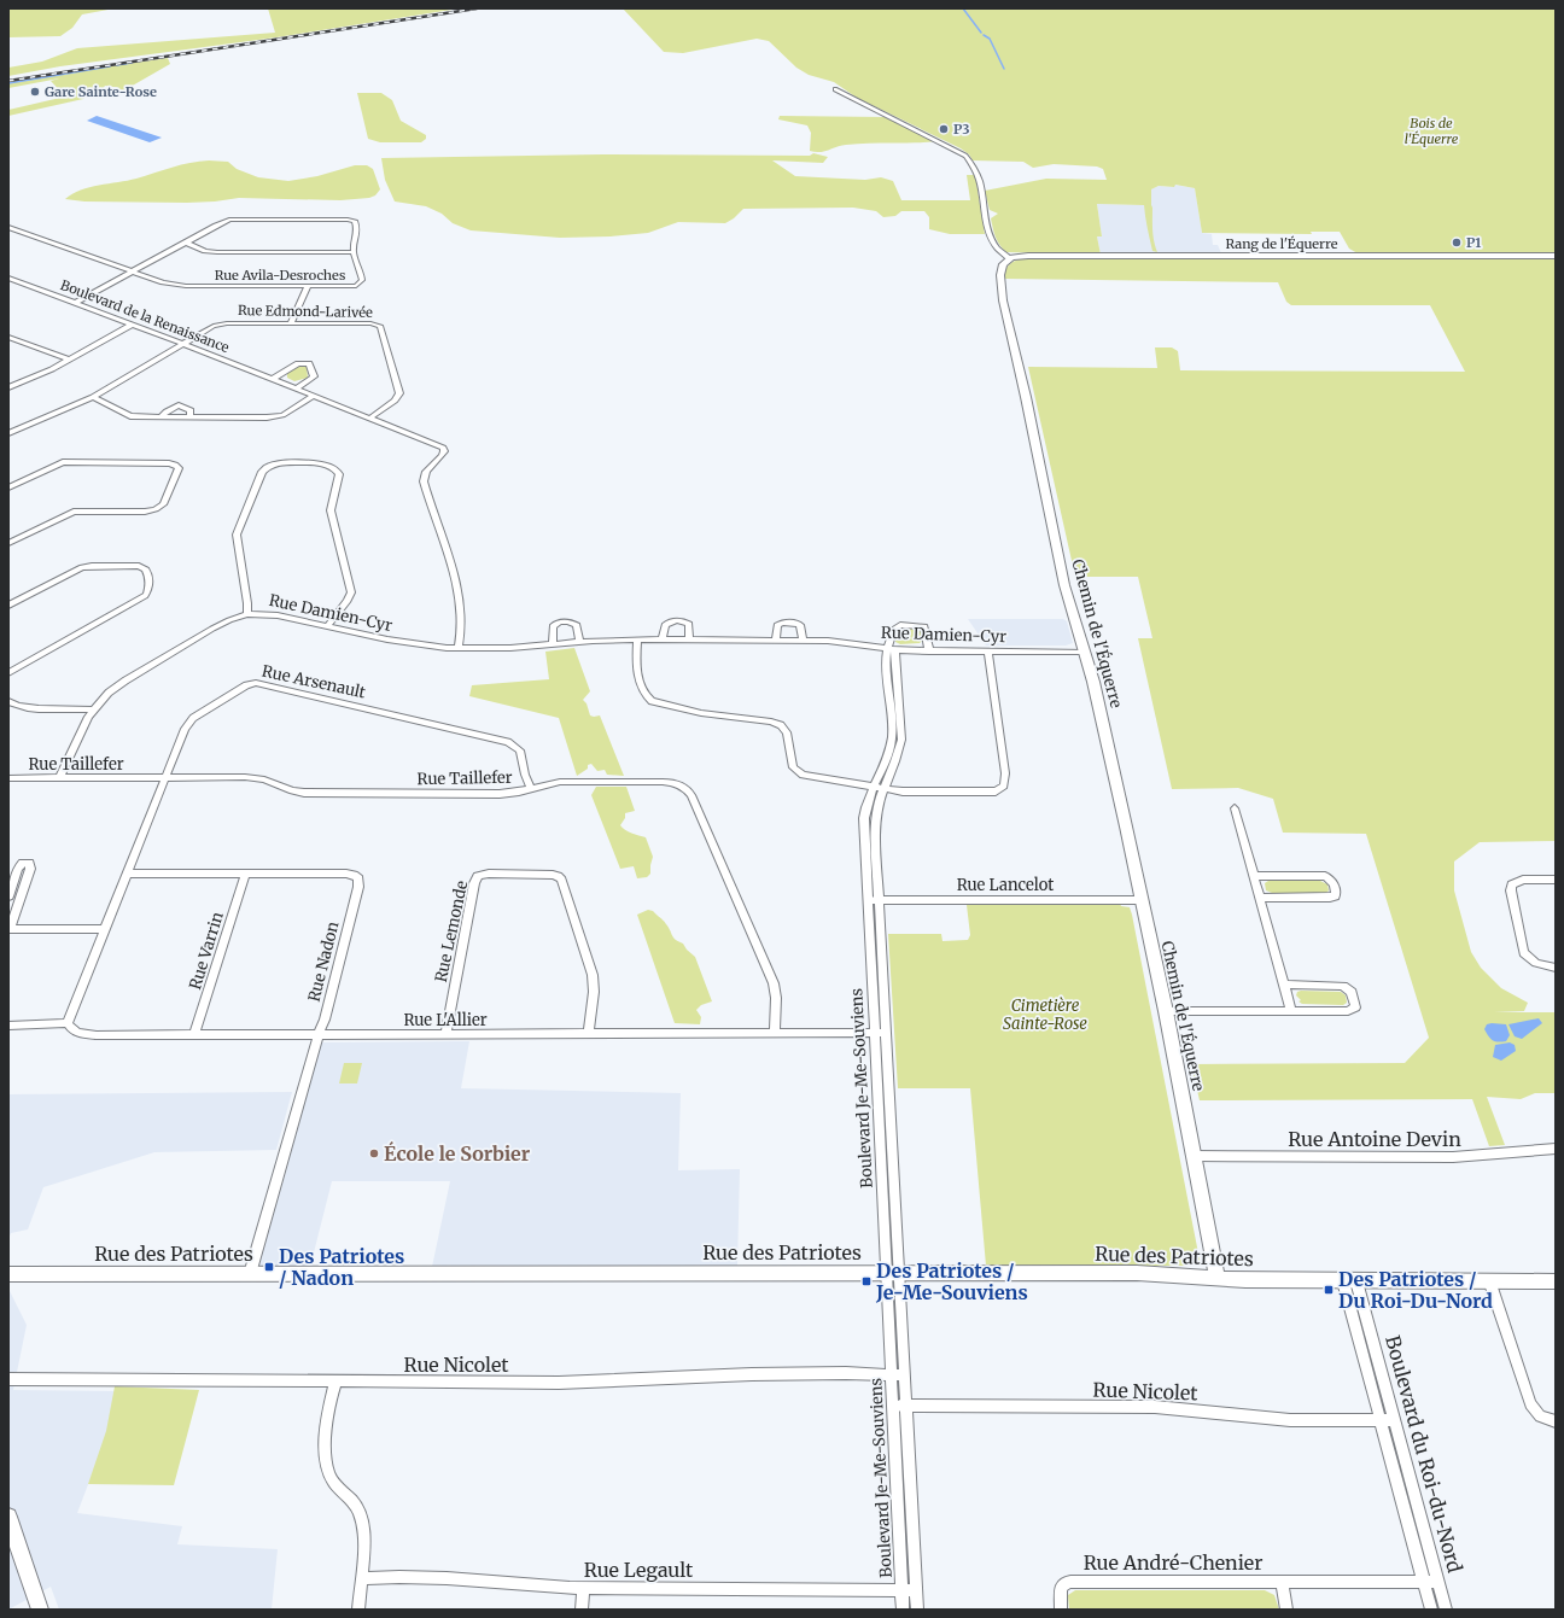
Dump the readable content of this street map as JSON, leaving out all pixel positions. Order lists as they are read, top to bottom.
{
  "streets": {
    "street": [
      "Rang de l'Équerre",
      "Rue Avila-Desroches",
      "Rue Edmond-Larivée",
      "Boulevard de la Renaissance",
      "Rue Damien-Cyr",
      "Chemin de l'Équerre",
      "Rue Arsenault",
      "Rue Taillefer",
      "Rue Lancelot",
      "Rue Lemonde",
      "Rue Varrin",
      "Rue Nadon",
      "Rue L'Allier",
      "Boulevard Je-Me-Souviens",
      "Rue Antoine Devin",
      "Rue des Patriotes",
      "Rue Nicolet",
      "Boulevard du Roi-du-Nord",
      "Rue André-Chenier",
      "Rue Legault"
    ]
  },
  "crossings": [
    ["Rang de l'Équerre", "Chemin de l'Équerre"],
    ["Rue Edmond-Larivée", "Boulevard de la Renaissance"],
    ["Boulevard de la Renaissance", "Rue Damien-Cyr"],
    ["Rue Damien-Cyr", "Chemin de l'Équerre"],
    ["Rue Damien-Cyr", "Rue Taillefer"],
    ["Rue Damien-Cyr", "Boulevard Je-Me-Souviens"],
    ["Chemin de l'Équerre", "Rue Lancelot"],
    ["Chemin de l'Équerre", "Rue Antoine Devin"],
    ["Chemin de l'Équerre", "Rue des Patriotes"],
    ["Rue Arsenault", "Rue Taillefer"],
    ["Rue Arsenault", "Rue Nadon"],
    ["Rue Arsenault", "Rue L'Allier"],
    ["Rue Taillefer", "Rue L'Allier"],
    ["Rue Lancelot", "Boulevard Je-Me-Souviens"],
    ["Rue Lemonde", "Rue L'Allier"],
    ["Rue Varrin", "Rue Nadon"],
    ["Rue Varrin", "Rue L'Allier"],
    ["Rue Nadon", "Rue L'Allier"],
    ["Rue Nadon", "Rue des Patriotes"],
    ["Rue L'Allier", "Boulevard Je-Me-Souviens"],
    ["Boulevard Je-Me-Souviens", "Rue des Patriotes"],
    ["Boulevard Je-Me-Souviens", "Rue Nicolet"],
    ["Boulevard Je-Me-Souviens", "Rue Legault"],
    ["Rue des Patriotes", "Boulevard du Roi-du-Nord"],
    ["Rue Nicolet", "Boulevard du Roi-du-Nord"],
    ["Boulevard du Roi-du-Nord", "Rue André-Chenier"]
  ],
  "parks": ["Bois de l'Équerre", "Cimetière Sainte-Rose"],
  "places": {
    "other": [
      "Gare Sainte-Rose",
      "P3",
      "P1",
      "École le Sorbier"
    ],
    "transit": ["Des Patriotes / Nadon", "Des Patriotes / Je-Me-Souviens", "Des Patriotes / Du Roi-Du-Nord"]
  }
}
